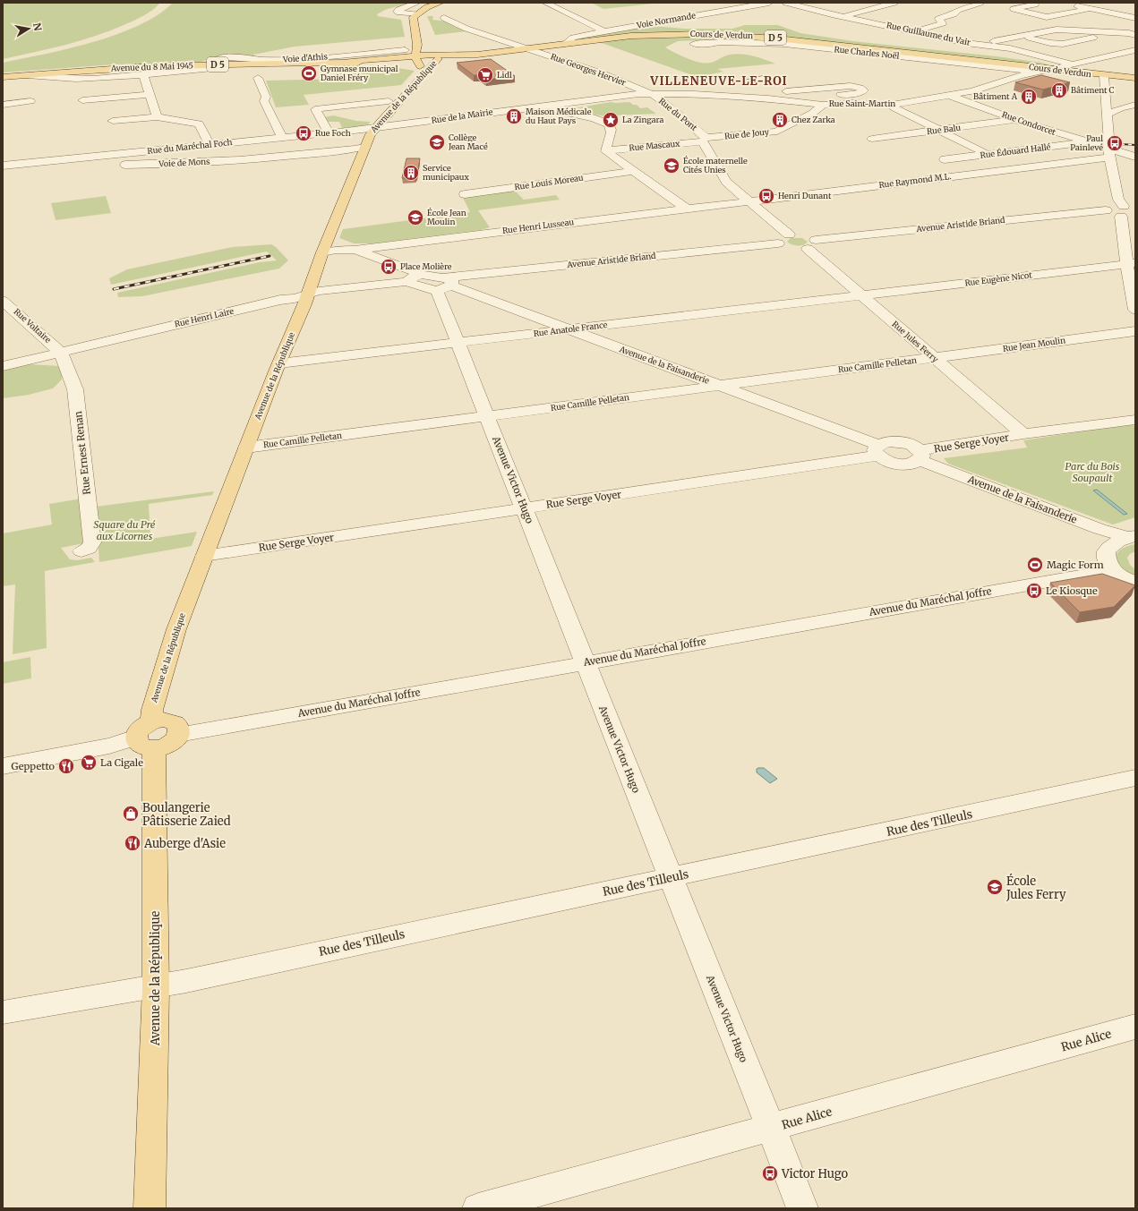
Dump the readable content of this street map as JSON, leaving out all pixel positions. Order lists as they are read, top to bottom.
{
  "streets": {
    "main road": [
      "Cours de Verdun",
      "D 5",
      "Avenue du 8 Mai 1945",
      "Avenue de la République"
    ],
    "street": [
      "Voie Normande",
      "Rue Guillaume du Vair",
      "Rue Charles Noël",
      "Voie d'Athis",
      "Rue Georges Hervier",
      "Rue Saint-Martin",
      "Rue du Pont",
      "Rue de la Mairie",
      "Rue Condorcet",
      "Rue Balu",
      "Rue de Jouy",
      "Rue Mascaux",
      "Rue du Maréchal Foch",
      "Rue Édouard Hallé",
      "Voie de Mons",
      "Rue Raymond M.L.",
      "Rue Louis Moreau",
      "Avenue Aristide Briand",
      "Rue Henri Lusseau",
      "Rue Eugène Nicot",
      "Rue Henri Laire",
      "Rue Voltaire",
      "Rue Anatole France",
      "Rue Jules Ferry",
      "Rue Jean Moulin",
      "Avenue de la Faisanderie",
      "Rue Camille Pelletan",
      "Rue Serge Voyer",
      "Rue Ernest Renan",
      "Avenue Victor Hugo",
      "Avenue du Maréchal Joffre",
      "Rue des Tilleuls",
      "Rue Alice"
    ]
  },
  "crossings": [
    ["Voie Normande", "Cours de Verdun"],
    ["Voie Normande", "Avenue du 8 Mai 1945"],
    ["Rue Guillaume du Vair", "Cours de Verdun"],
    ["Rue Guillaume du Vair", "Rue Saint-Martin"],
    ["Cours de Verdun", "Avenue du 8 Mai 1945"],
    ["Cours de Verdun", "Rue Saint-Martin"],
    ["Rue Charles Noël", "Rue Saint-Martin"],
    ["Voie d'Athis", "Avenue du 8 Mai 1945"],
    ["Avenue du 8 Mai 1945", "Rue Georges Hervier"],
    ["Avenue du 8 Mai 1945", "Avenue de la République"],
    ["Rue Georges Hervier", "Rue Saint-Martin"],
    ["Rue Georges Hervier", "Rue du Pont"],
    ["Avenue de la République", "Rue de la Mairie"],
    ["Avenue de la République", "Rue du Maréchal Foch"],
    ["Avenue de la République", "Voie de Mons"],
    ["Avenue de la République", "Rue Henri Laire"],
    ["Avenue de la République", "Rue Anatole France"],
    ["Avenue de la République", "Rue Camille Pelletan"],
    ["Avenue de la République", "Rue Serge Voyer"],
    ["Avenue de la République", "Avenue du Maréchal Joffre"],
    ["Avenue de la République", "Rue des Tilleuls"],
    ["Rue Saint-Martin", "Rue du Pont"],
    ["Rue Saint-Martin", "Rue de la Mairie"],
    ["Rue Saint-Martin", "Rue Condorcet"],
    ["Rue Saint-Martin", "Rue de Jouy"],
    ["Rue du Pont", "Rue de Jouy"],
    ["Rue du Pont", "Rue Mascaux"],
    ["Rue du Pont", "Rue Raymond M.L."],
    ["Rue de la Mairie", "Rue du Maréchal Foch"],
    ["Rue Condorcet", "Rue Balu"],
    ["Rue Condorcet", "Rue Édouard Hallé"],
    ["Rue Condorcet", "Rue Raymond M.L."],
    ["Rue de Jouy", "Rue Mascaux"],
    ["Rue Raymond M.L.", "Rue Henri Lusseau"],
    ["Avenue Aristide Briand", "Rue Jules Ferry"],
    ["Avenue Aristide Briand", "Avenue de la Faisanderie"],
    ["Avenue Aristide Briand", "Avenue Victor Hugo"],
    ["Rue Eugène Nicot", "Rue Anatole France"],
    ["Rue Eugène Nicot", "Rue Jules Ferry"],
    ["Rue Henri Laire", "Rue Voltaire"],
    ["Rue Henri Laire", "Rue Ernest Renan"],
    ["Rue Voltaire", "Rue Ernest Renan"],
    ["Rue Anatole France", "Rue Jules Ferry"],
    ["Rue Anatole France", "Avenue de la Faisanderie"],
    ["Rue Anatole France", "Avenue Victor Hugo"],
    ["Rue Jules Ferry", "Rue Jean Moulin"],
    ["Rue Jules Ferry", "Rue Camille Pelletan"],
    ["Rue Jules Ferry", "Rue Serge Voyer"],
    ["Rue Jean Moulin", "Rue Camille Pelletan"],
    ["Avenue de la Faisanderie", "Rue Camille Pelletan"],
    ["Avenue de la Faisanderie", "Rue Serge Voyer"],
    ["Avenue de la Faisanderie", "Avenue Victor Hugo"],
    ["Rue Camille Pelletan", "Avenue Victor Hugo"],
    ["Rue Serge Voyer", "Avenue Victor Hugo"],
    ["Avenue Victor Hugo", "Avenue du Maréchal Joffre"],
    ["Avenue Victor Hugo", "Rue des Tilleuls"],
    ["Avenue Victor Hugo", "Rue Alice"]
  ],
  "districts": ["VILLENEUVE-LE-ROI"],
  "parks": ["Parc du Bois Soupault", "Square du Pré aux Licornes"],
  "places": {
    "sports": ["Gymnase municipal Daniel Fréry", "Magic Form"],
    "supermarket": ["Lidl", "La Cigale"],
    "building": [
      "Bâtiment C",
      "Bâtiment A",
      "Maison Médicale du Haut Pays",
      "Chez Zarka",
      "Service municipaux"
    ],
    "place": ["La Zingara"],
    "bus stop": [
      "Rue Foch",
      "Paul Painlevé",
      "Henri Dunant",
      "Place Molière",
      "Le Kiosque",
      "Victor Hugo"
    ],
    "school or university": [
      "Collège Jean Macé",
      "École maternelle Cités Unies",
      "École Jean Moulin",
      "École Jules Ferry"
    ],
    "restaurant": ["Geppetto", "Auberge d'Asie"],
    "shop": ["Boulangerie Pâtisserie Zaied"]
  },
  "north": "right"
}
